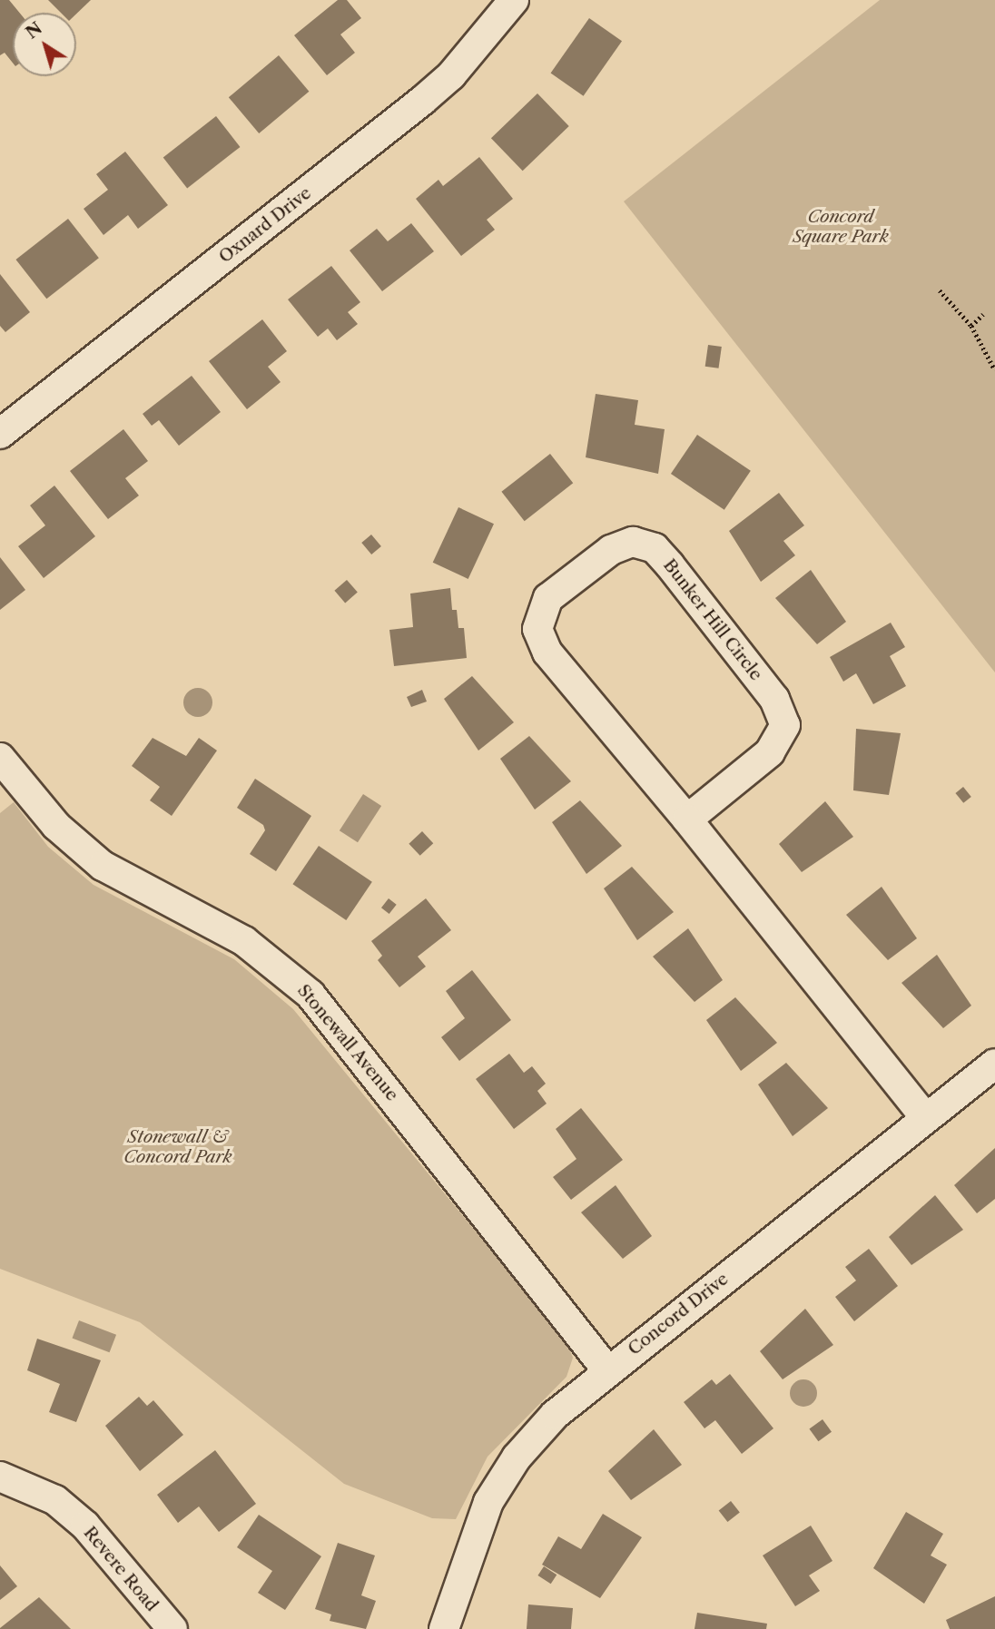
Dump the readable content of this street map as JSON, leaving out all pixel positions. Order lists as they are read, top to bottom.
{
  "streets": {
    "street": [
      "Oxnard Drive",
      "Bunker Hill Circle",
      "Stonewall Avenue",
      "Concord Drive",
      "Revere Road"
    ]
  },
  "crossings": [
    ["Bunker Hill Circle", "Concord Drive"],
    ["Stonewall Avenue", "Concord Drive"]
  ],
  "parks": ["Concord Square Park", "Stonewall & Concord Park"],
  "north": "top left"
}
